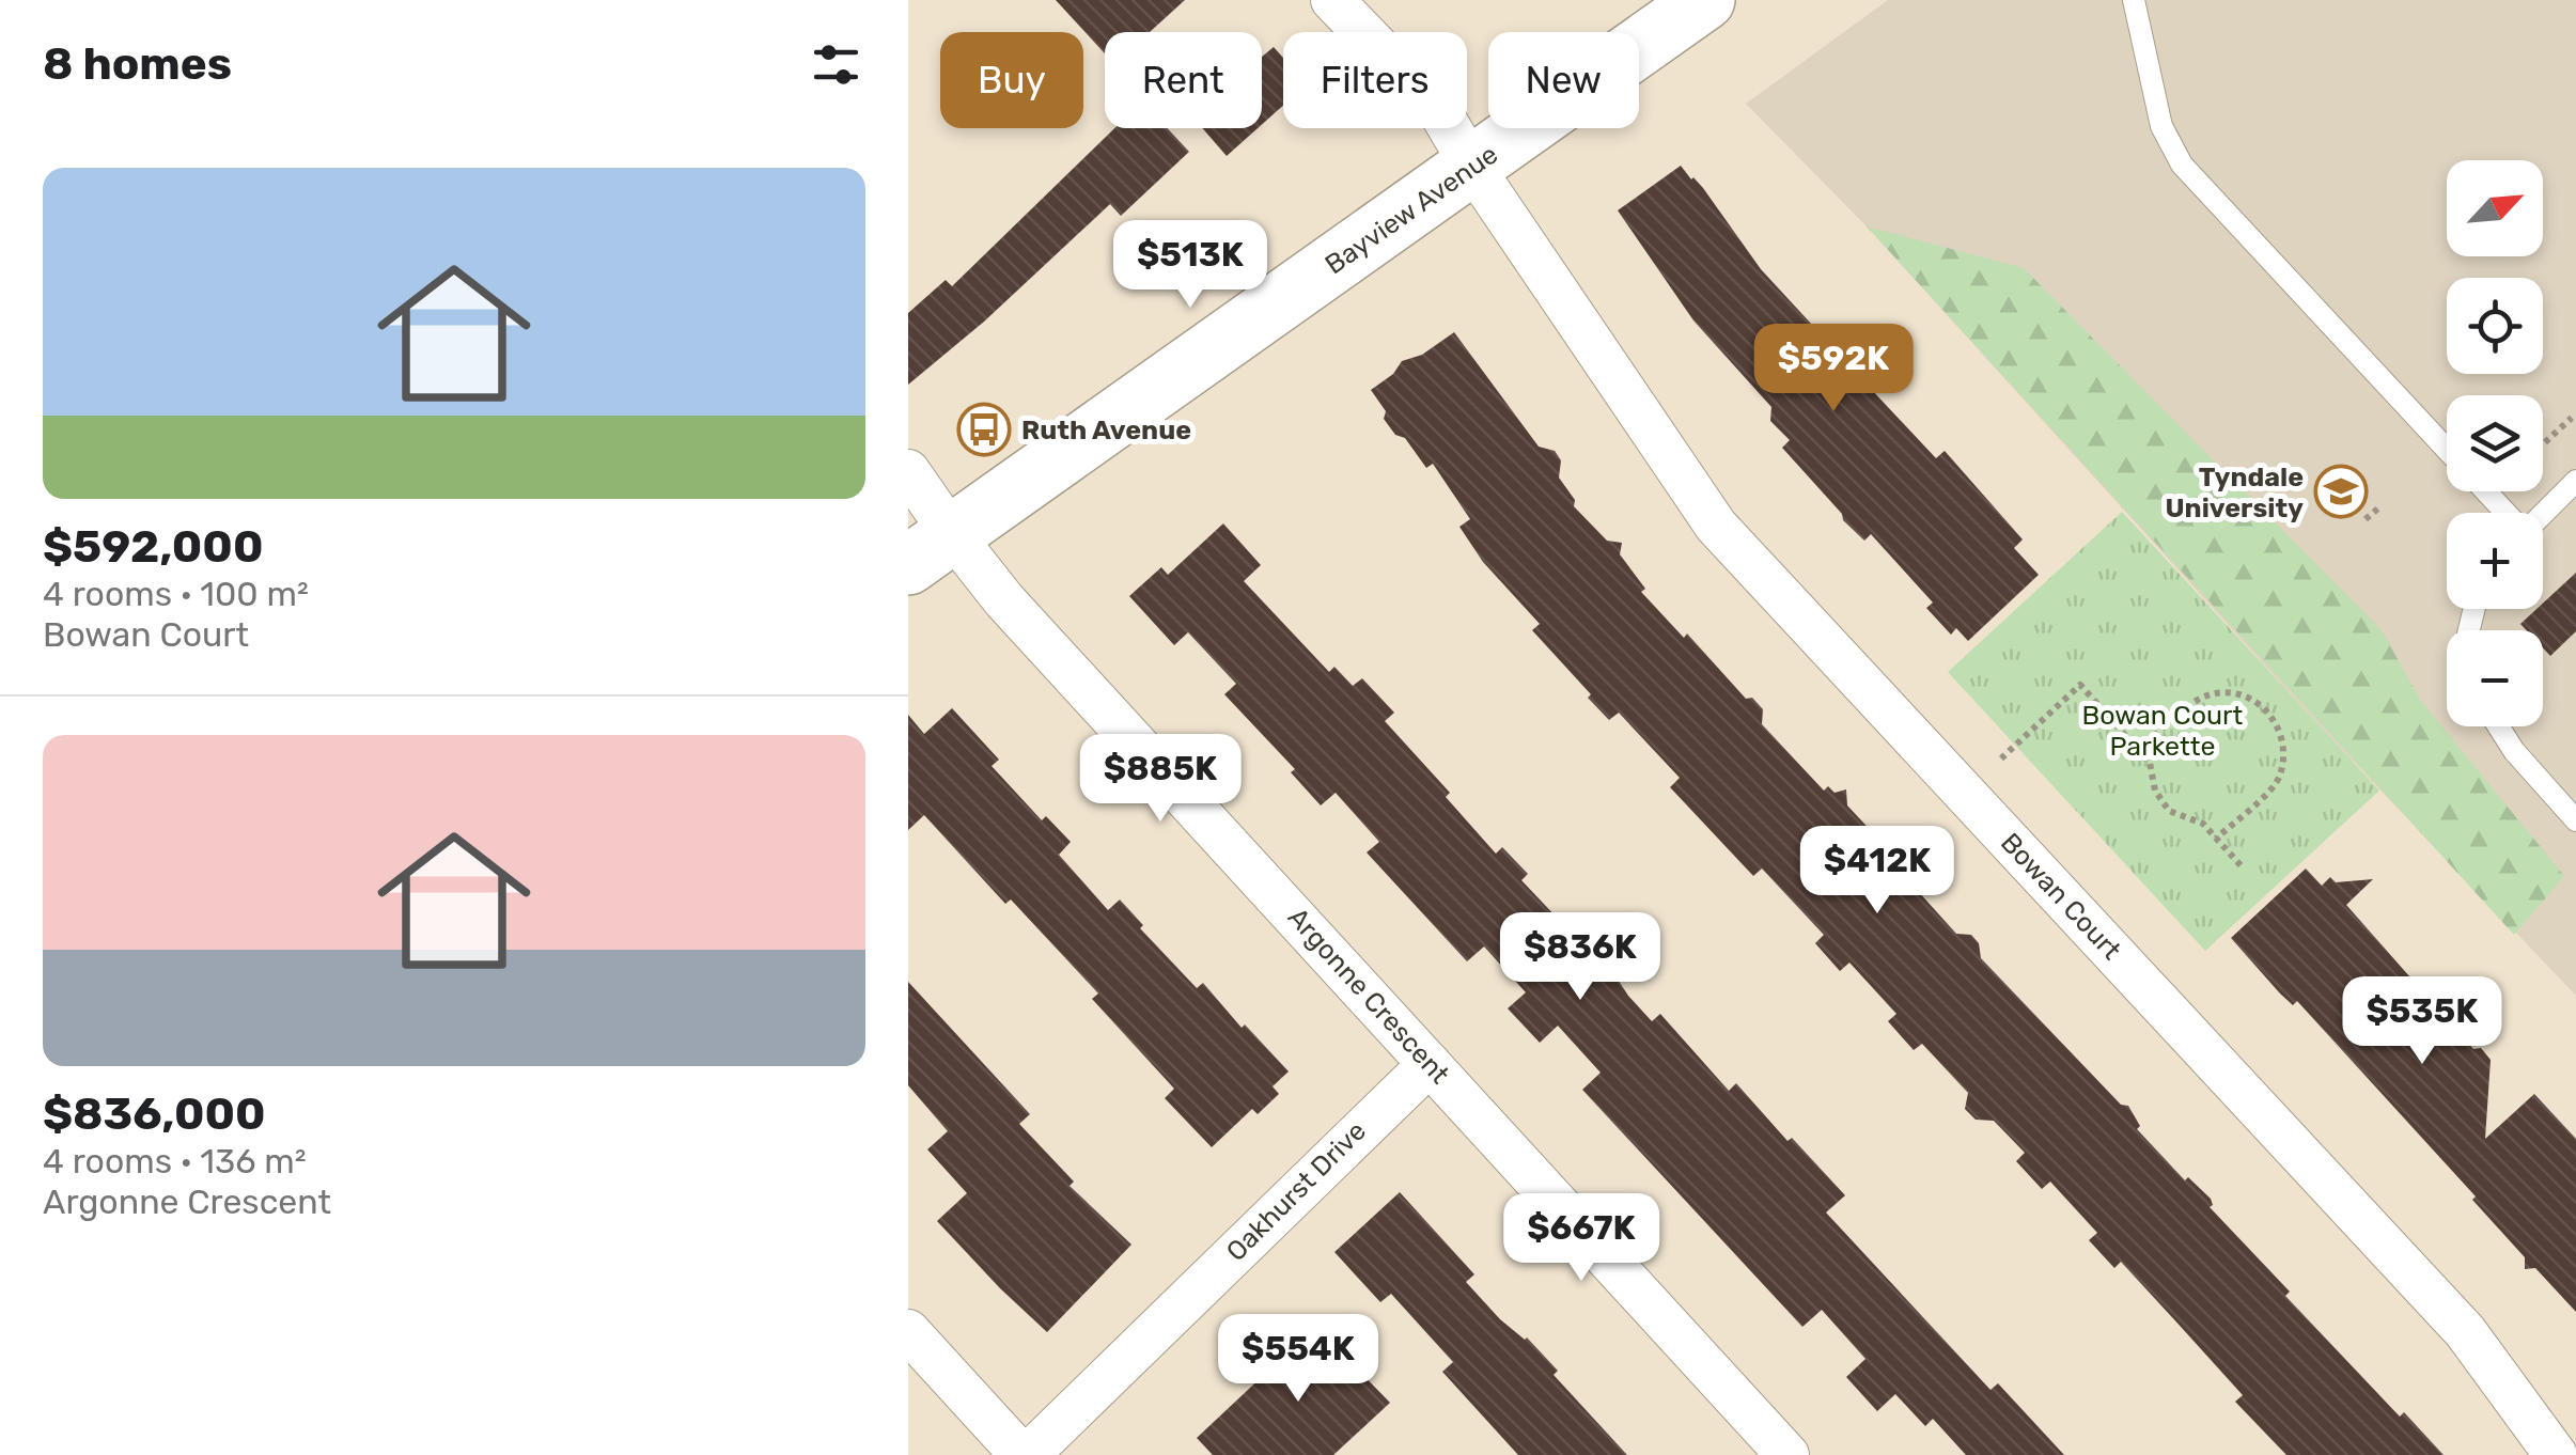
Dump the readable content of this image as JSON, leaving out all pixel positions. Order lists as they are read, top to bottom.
{
  "streets": {
    "main road": ["Bayview Avenue"],
    "street": ["Bowan Court", "Argonne Crescent", "Oakhurst Drive"]
  },
  "crossings": [
    ["Bayview Avenue", "Bowan Court"],
    ["Bayview Avenue", "Argonne Crescent"],
    ["Argonne Crescent", "Oakhurst Drive"]
  ],
  "parks": ["Bowan Court Parkette"],
  "places": {
    "bus stop": ["Ruth Avenue"],
    "school or university": ["Tyndale University"]
  },
  "north": "top right",
  "page": {
    "heading": "8 homes",
    "chip": [
      "Buy",
      "Rent",
      "Filters",
      "New"
    ],
    "list": [
      {
        "name": "$592,000",
        "note": "4 rooms · 100 m² · Bowan Court"
      },
      {
        "name": "$836,000",
        "note": "4 rooms · 136 m² · Argonne Crescent"
      }
    ],
    "map_buttons": ["+", "−"],
    "price": [
      "$513K",
      "$592K",
      "$885K",
      "$412K",
      "$836K",
      "$535K",
      "$667K",
      "$554K"
    ]
  }
}
